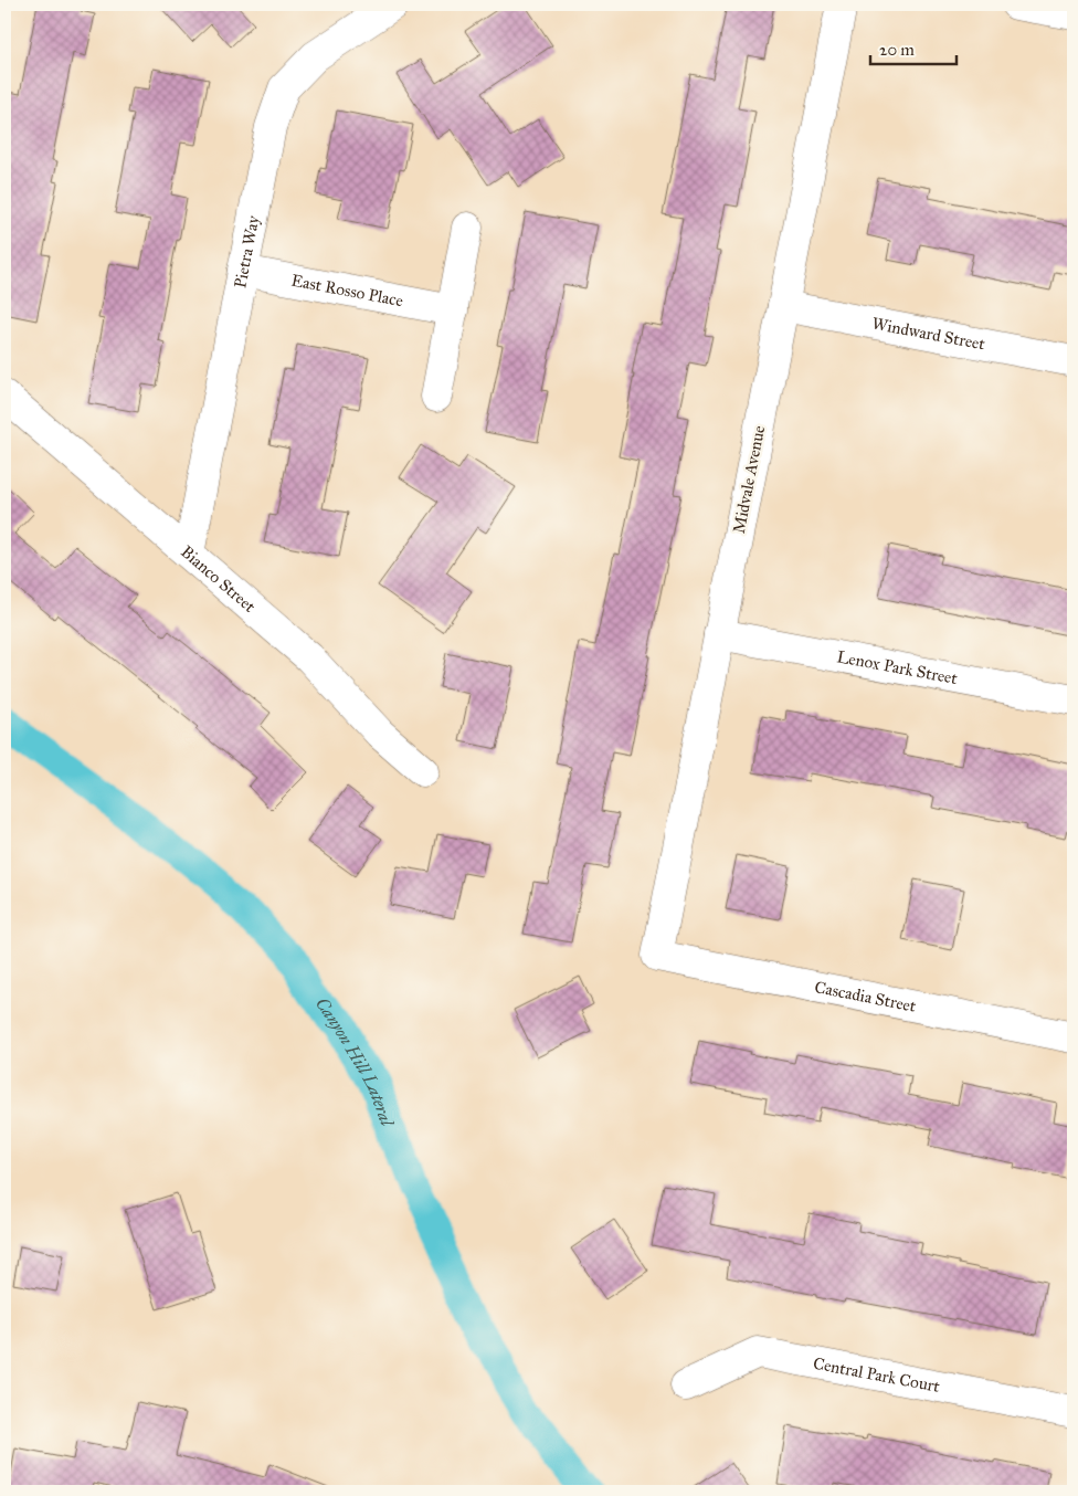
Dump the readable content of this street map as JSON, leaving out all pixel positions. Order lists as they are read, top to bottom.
{
  "streets": {
    "street": [
      "Pietra Way",
      "East Rosso Place",
      "Windward Street",
      "Midvale Avenue",
      "Bianco Street",
      "Lenox Park Street",
      "Cascadia Street",
      "Central Park Court"
    ]
  },
  "crossings": [
    ["Pietra Way", "East Rosso Place"],
    ["Pietra Way", "Bianco Street"],
    ["Windward Street", "Midvale Avenue"],
    ["Midvale Avenue", "Lenox Park Street"],
    ["Midvale Avenue", "Cascadia Street"]
  ],
  "water": ["Canyon Hill Lateral"],
  "scale_bar": "20 m"
}
